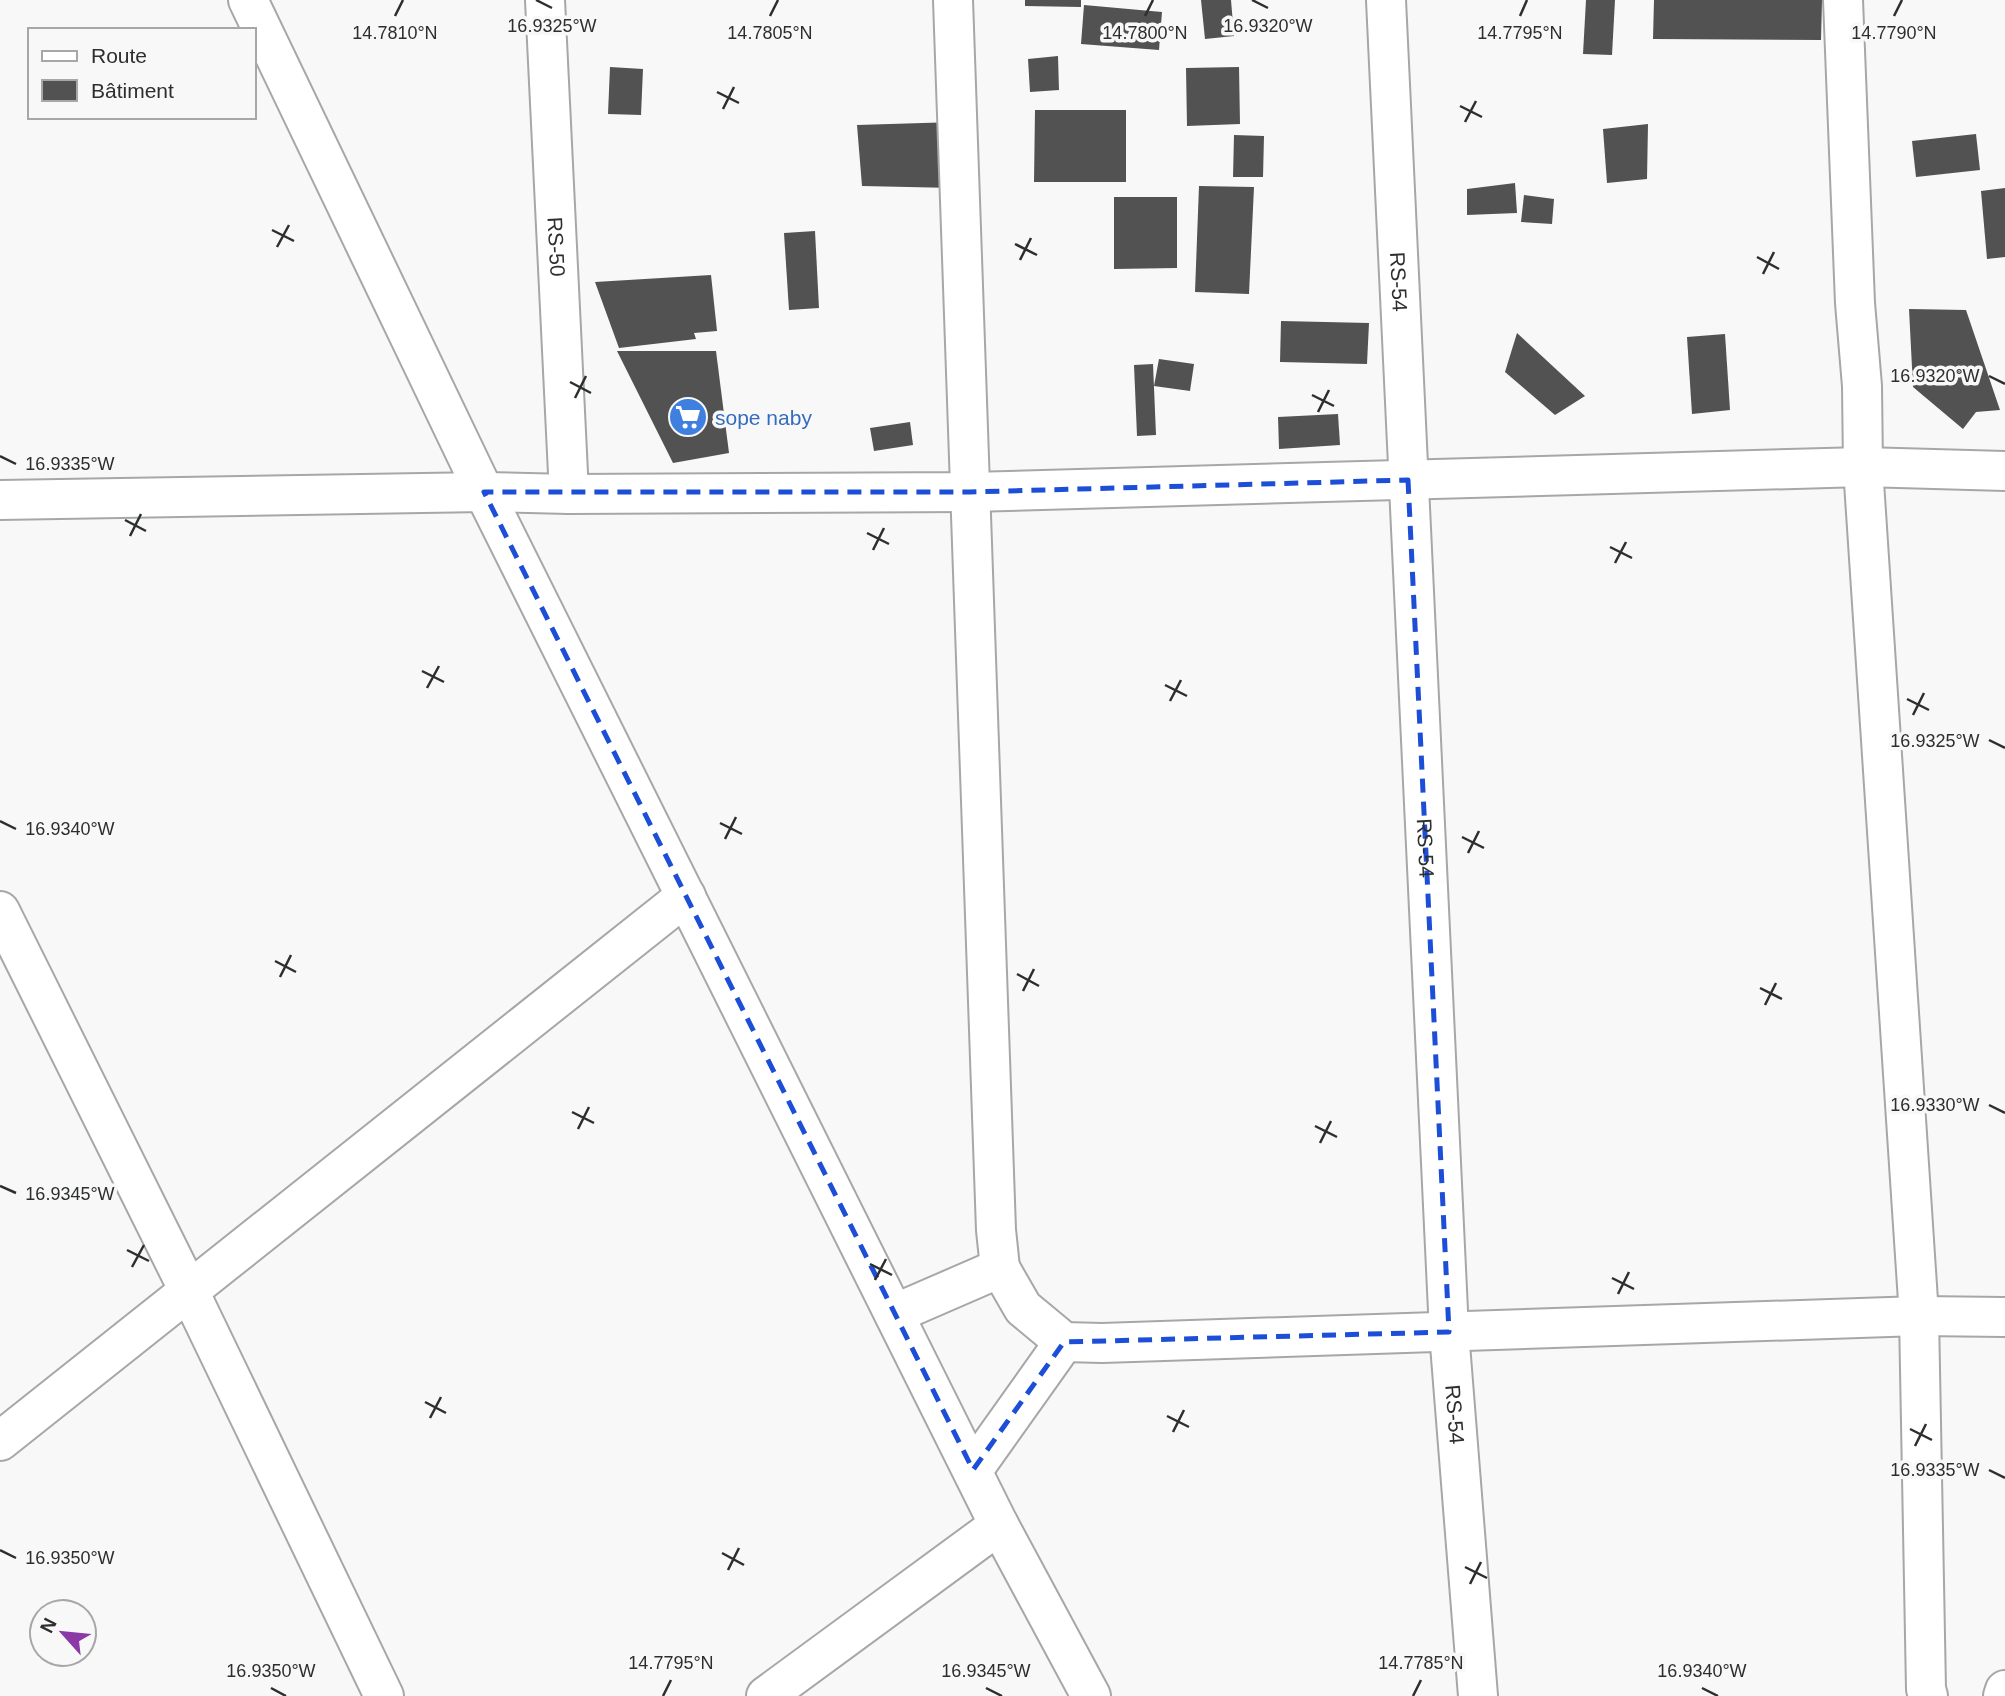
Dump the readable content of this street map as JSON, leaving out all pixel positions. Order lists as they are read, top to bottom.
{
  "streets": {
    "street": ["RS-50", "RS-54"]
  },
  "places": {
    "supermarket": ["sope naby"]
  },
  "legend": ["Route", "Bâtiment"],
  "north": "top left",
  "coordinates": [
    "16.9325°W",
    "16.9320°W",
    "14.7810°N",
    "14.7805°N",
    "14.7800°N",
    "14.7795°N",
    "14.7790°N",
    "16.9335°W",
    "16.9340°W",
    "16.9330°W",
    "16.9345°W",
    "16.9350°W",
    "14.7785°N"
  ]
}
